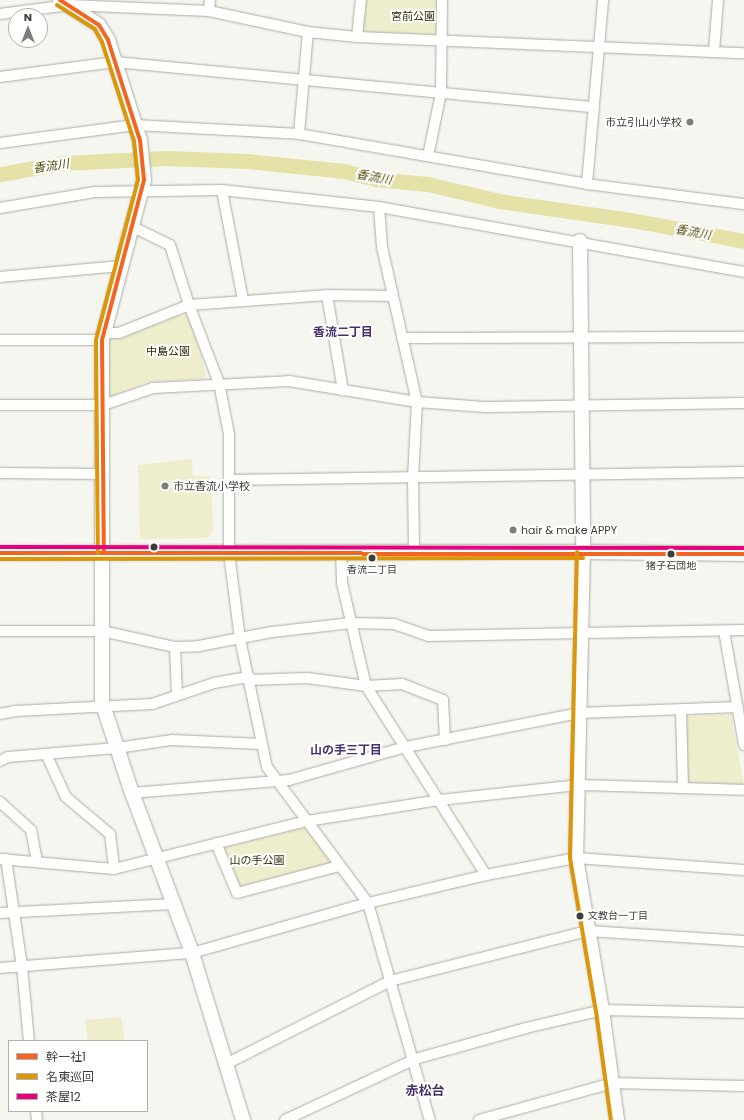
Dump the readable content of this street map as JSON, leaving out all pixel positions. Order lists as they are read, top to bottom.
{
  "districts": ["香流二丁目", "山の手三丁目", "赤松台"],
  "water": ["香流川"],
  "parks": ["宮前公園", "中島公園", "山の手公園"],
  "places": [
    "市立引山小学校",
    "市立香流小学校",
    "hair & make APPY",
    "猪子石団地",
    "香流二丁目",
    "文教台一丁目"
  ],
  "lines": ["transit line 幹一社1", "transit line 名東巡回", "transit line 茶屋12"],
  "legend": ["幹一社1", "名東巡回", "茶屋12"],
  "north": "top"
}
